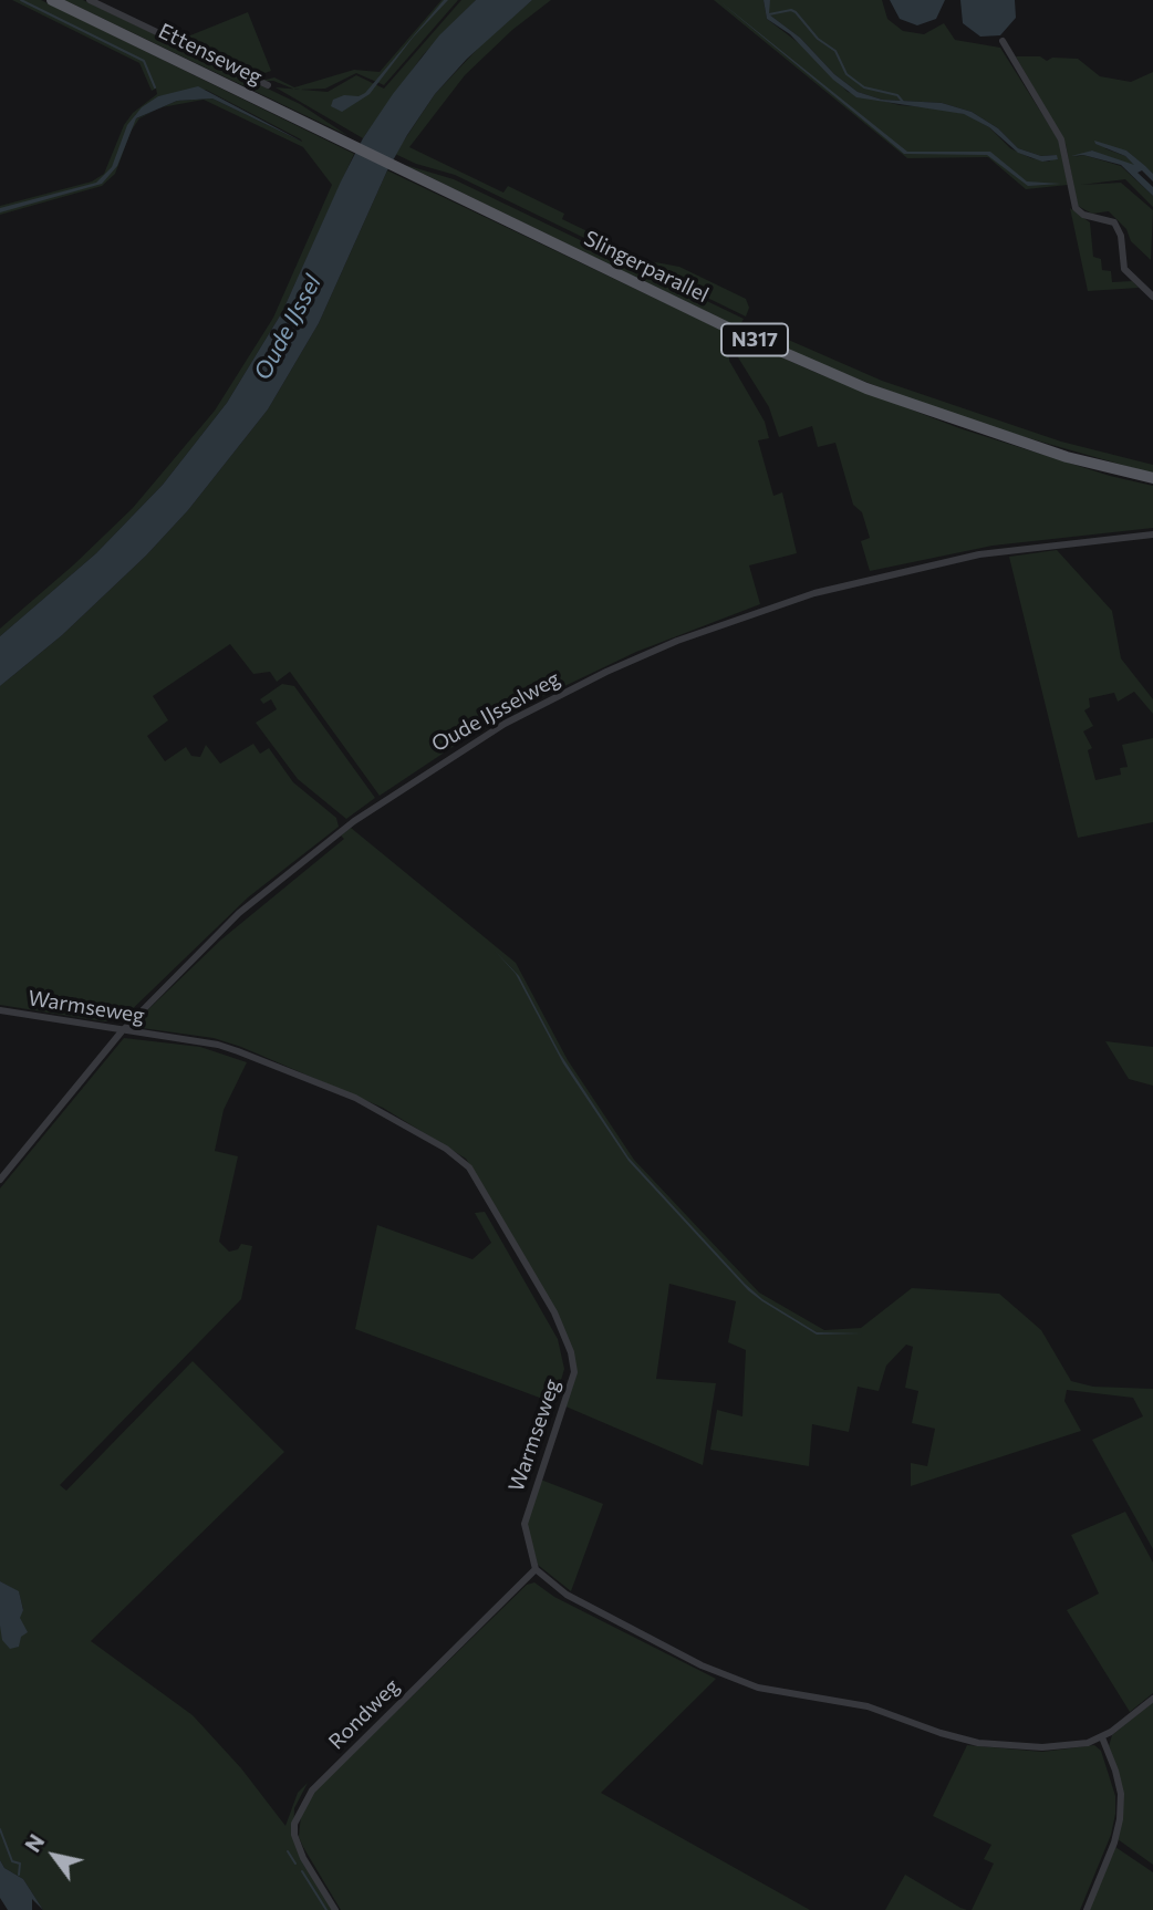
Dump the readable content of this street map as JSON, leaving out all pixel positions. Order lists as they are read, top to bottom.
{
  "streets": {
    "main road": ["Ettenseweg", "Slingerparallel", "N317"],
    "street": ["Oude IJsselweg", "Warmseweg", "Rondweg"]
  },
  "crossings": [
    ["Ettenseweg", "Slingerparallel"],
    ["Oude IJsselweg", "Warmseweg"],
    ["Warmseweg", "Rondweg"]
  ],
  "water": ["Oude IJssel"],
  "north": "top left"
}
